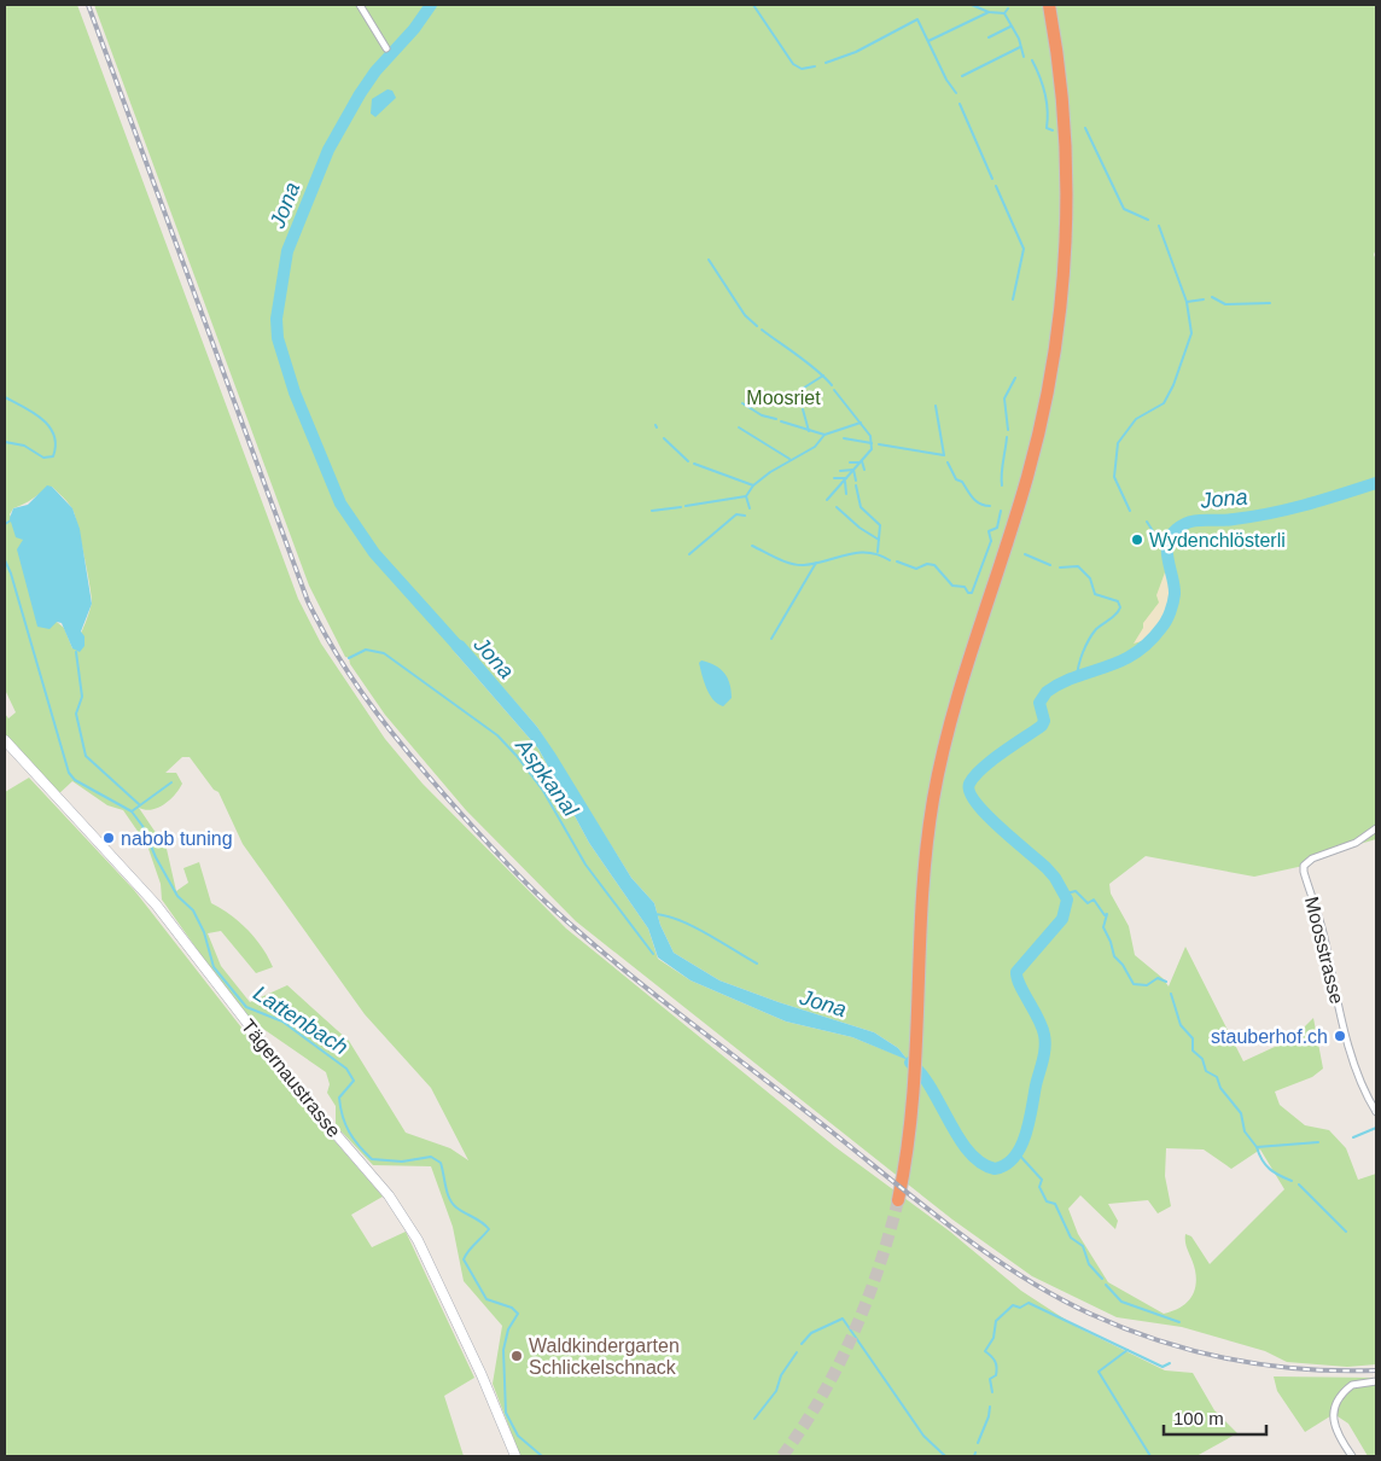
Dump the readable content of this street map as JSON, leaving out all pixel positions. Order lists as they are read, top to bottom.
{
  "streets": {
    "street": ["Moosstrasse", "Tägernaustrasse"]
  },
  "water": ["Jona", "Aspkanal", "Lattenbach"],
  "parks": ["Moosriet"],
  "places": [
    "Wydenchlösterli",
    "nabob tuning",
    "stauberhof.ch",
    "Waldkindergarten Schlickelschnack"
  ],
  "scale_bar": "100 m"
}
